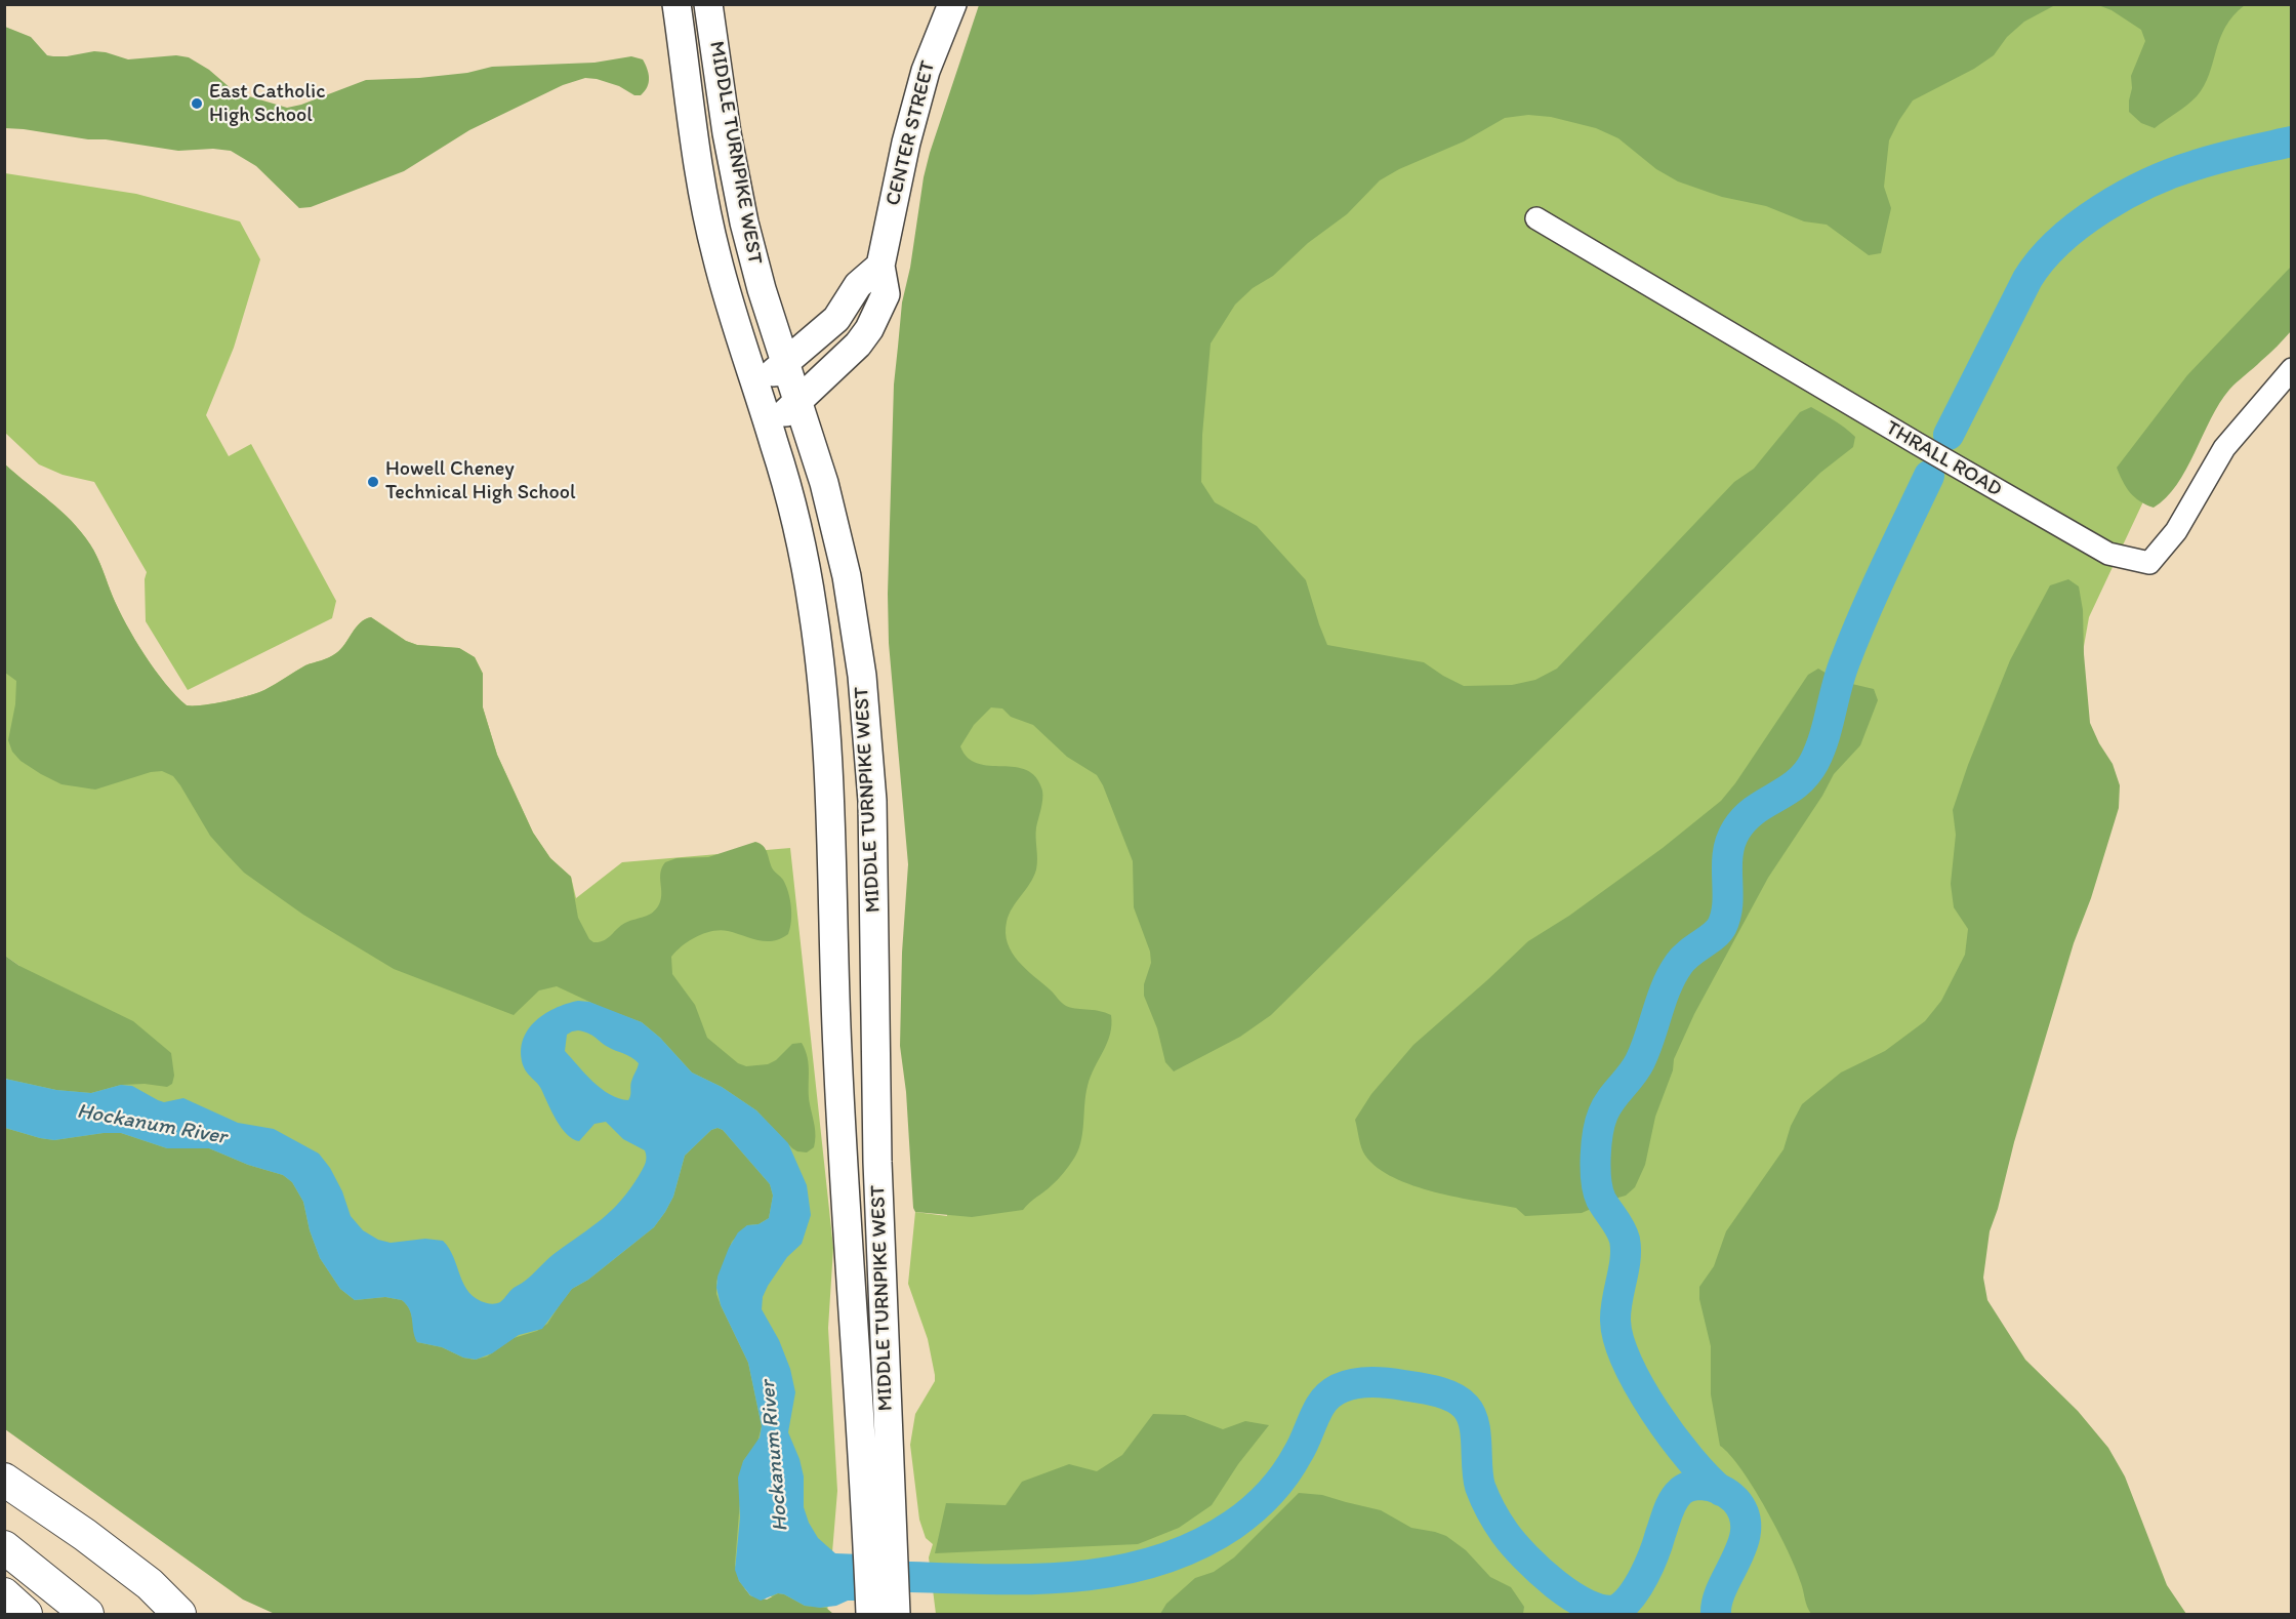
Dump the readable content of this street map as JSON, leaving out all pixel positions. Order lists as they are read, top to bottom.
{
  "streets": {
    "main road": ["CENTER STREET", "MIDDLE TURNPIKE WEST"],
    "street": ["THRALL ROAD"]
  },
  "crossings": [
    ["CENTER STREET", "MIDDLE TURNPIKE WEST"]
  ],
  "water": ["Hockanum River"],
  "places": ["East Catholic High School", "Howell Cheney Technical High School"]
}
